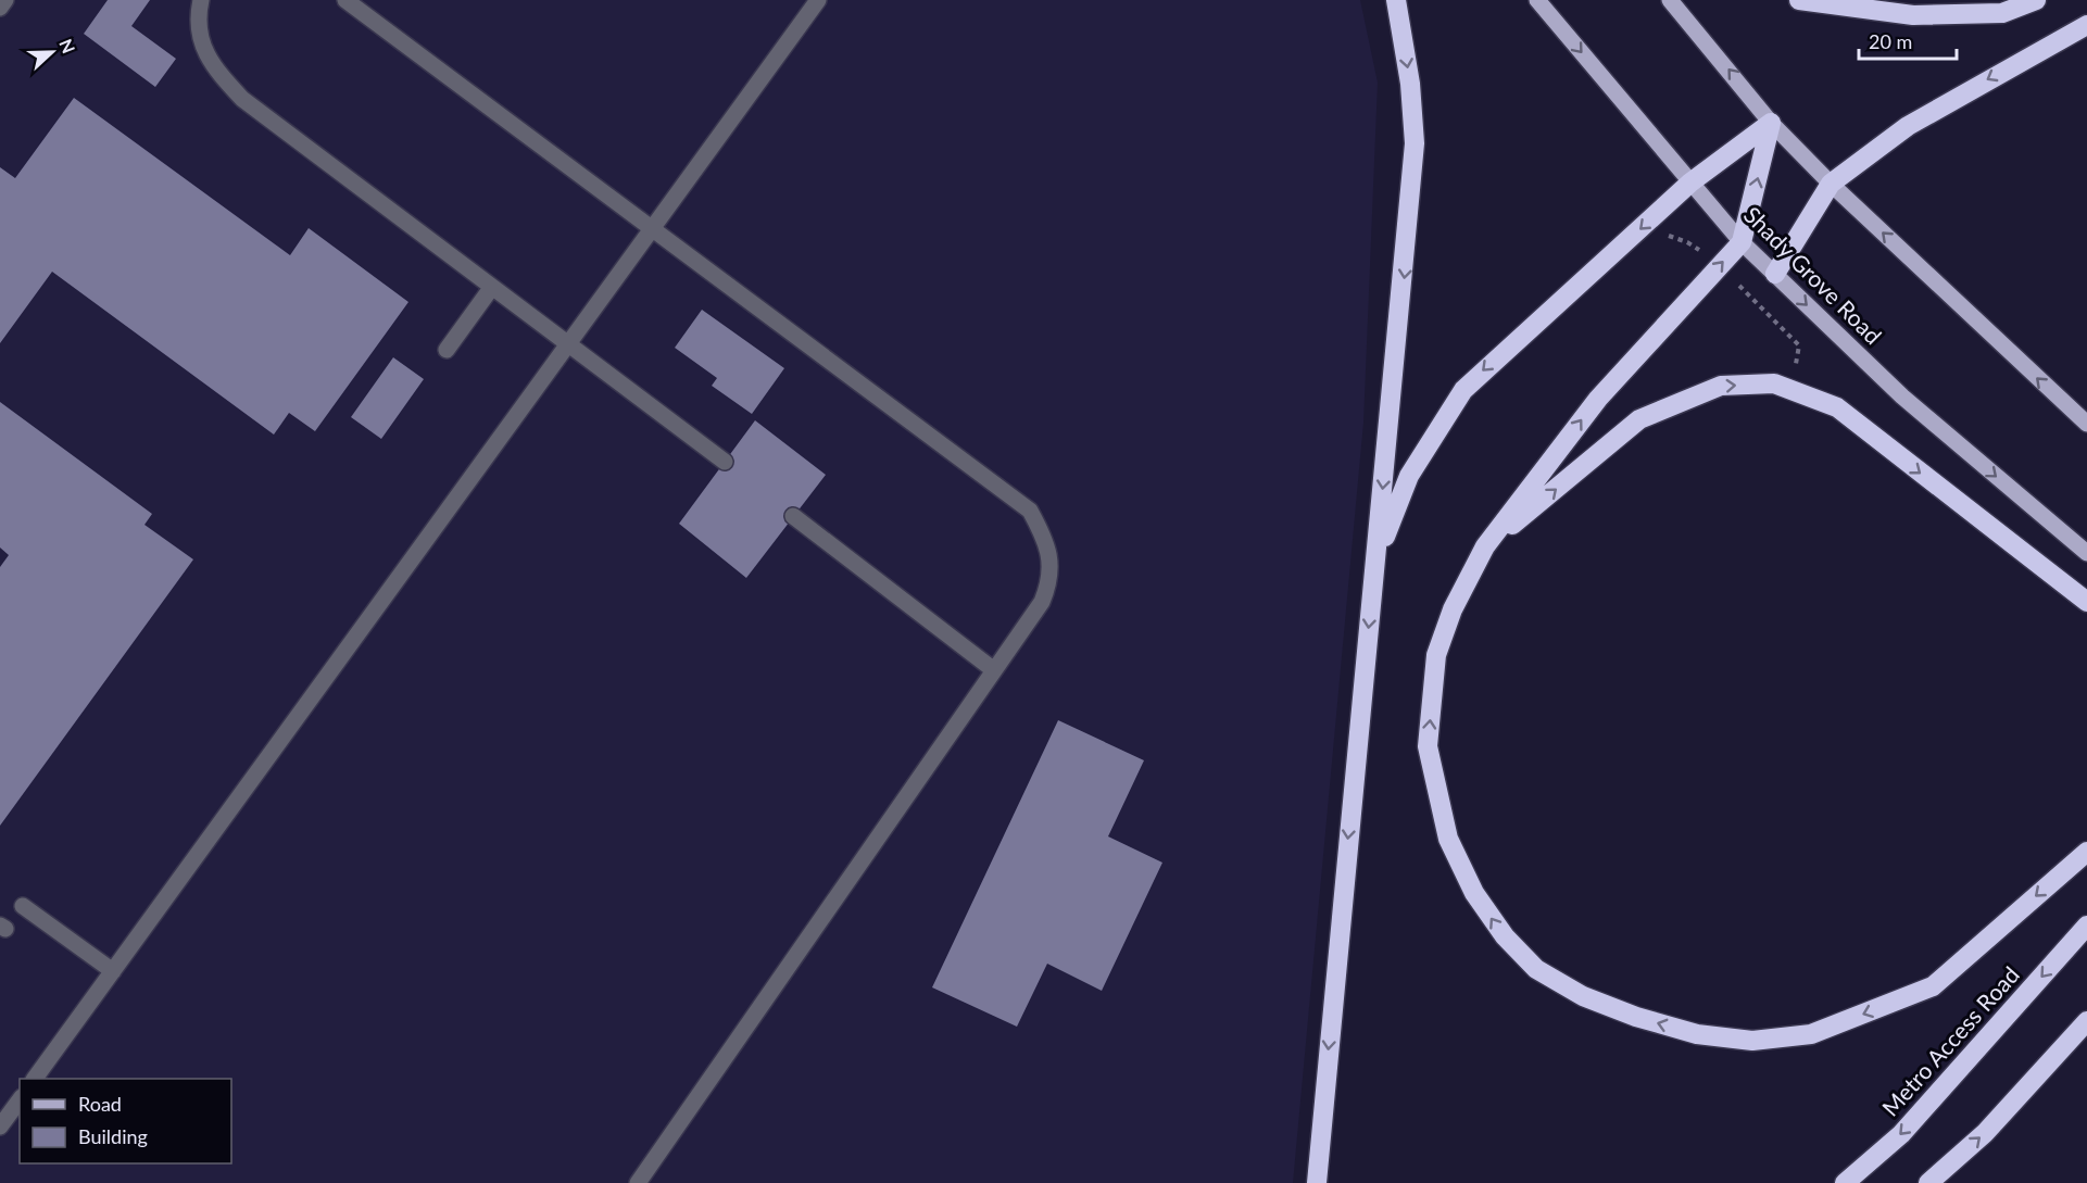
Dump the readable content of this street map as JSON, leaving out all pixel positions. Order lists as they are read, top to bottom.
{
  "streets": {
    "highway": ["Metro Access Road"],
    "main road": ["Shady Grove Road"]
  },
  "legend": ["Road", "Building"],
  "scale_bar": "20 m",
  "north": "right"
}
